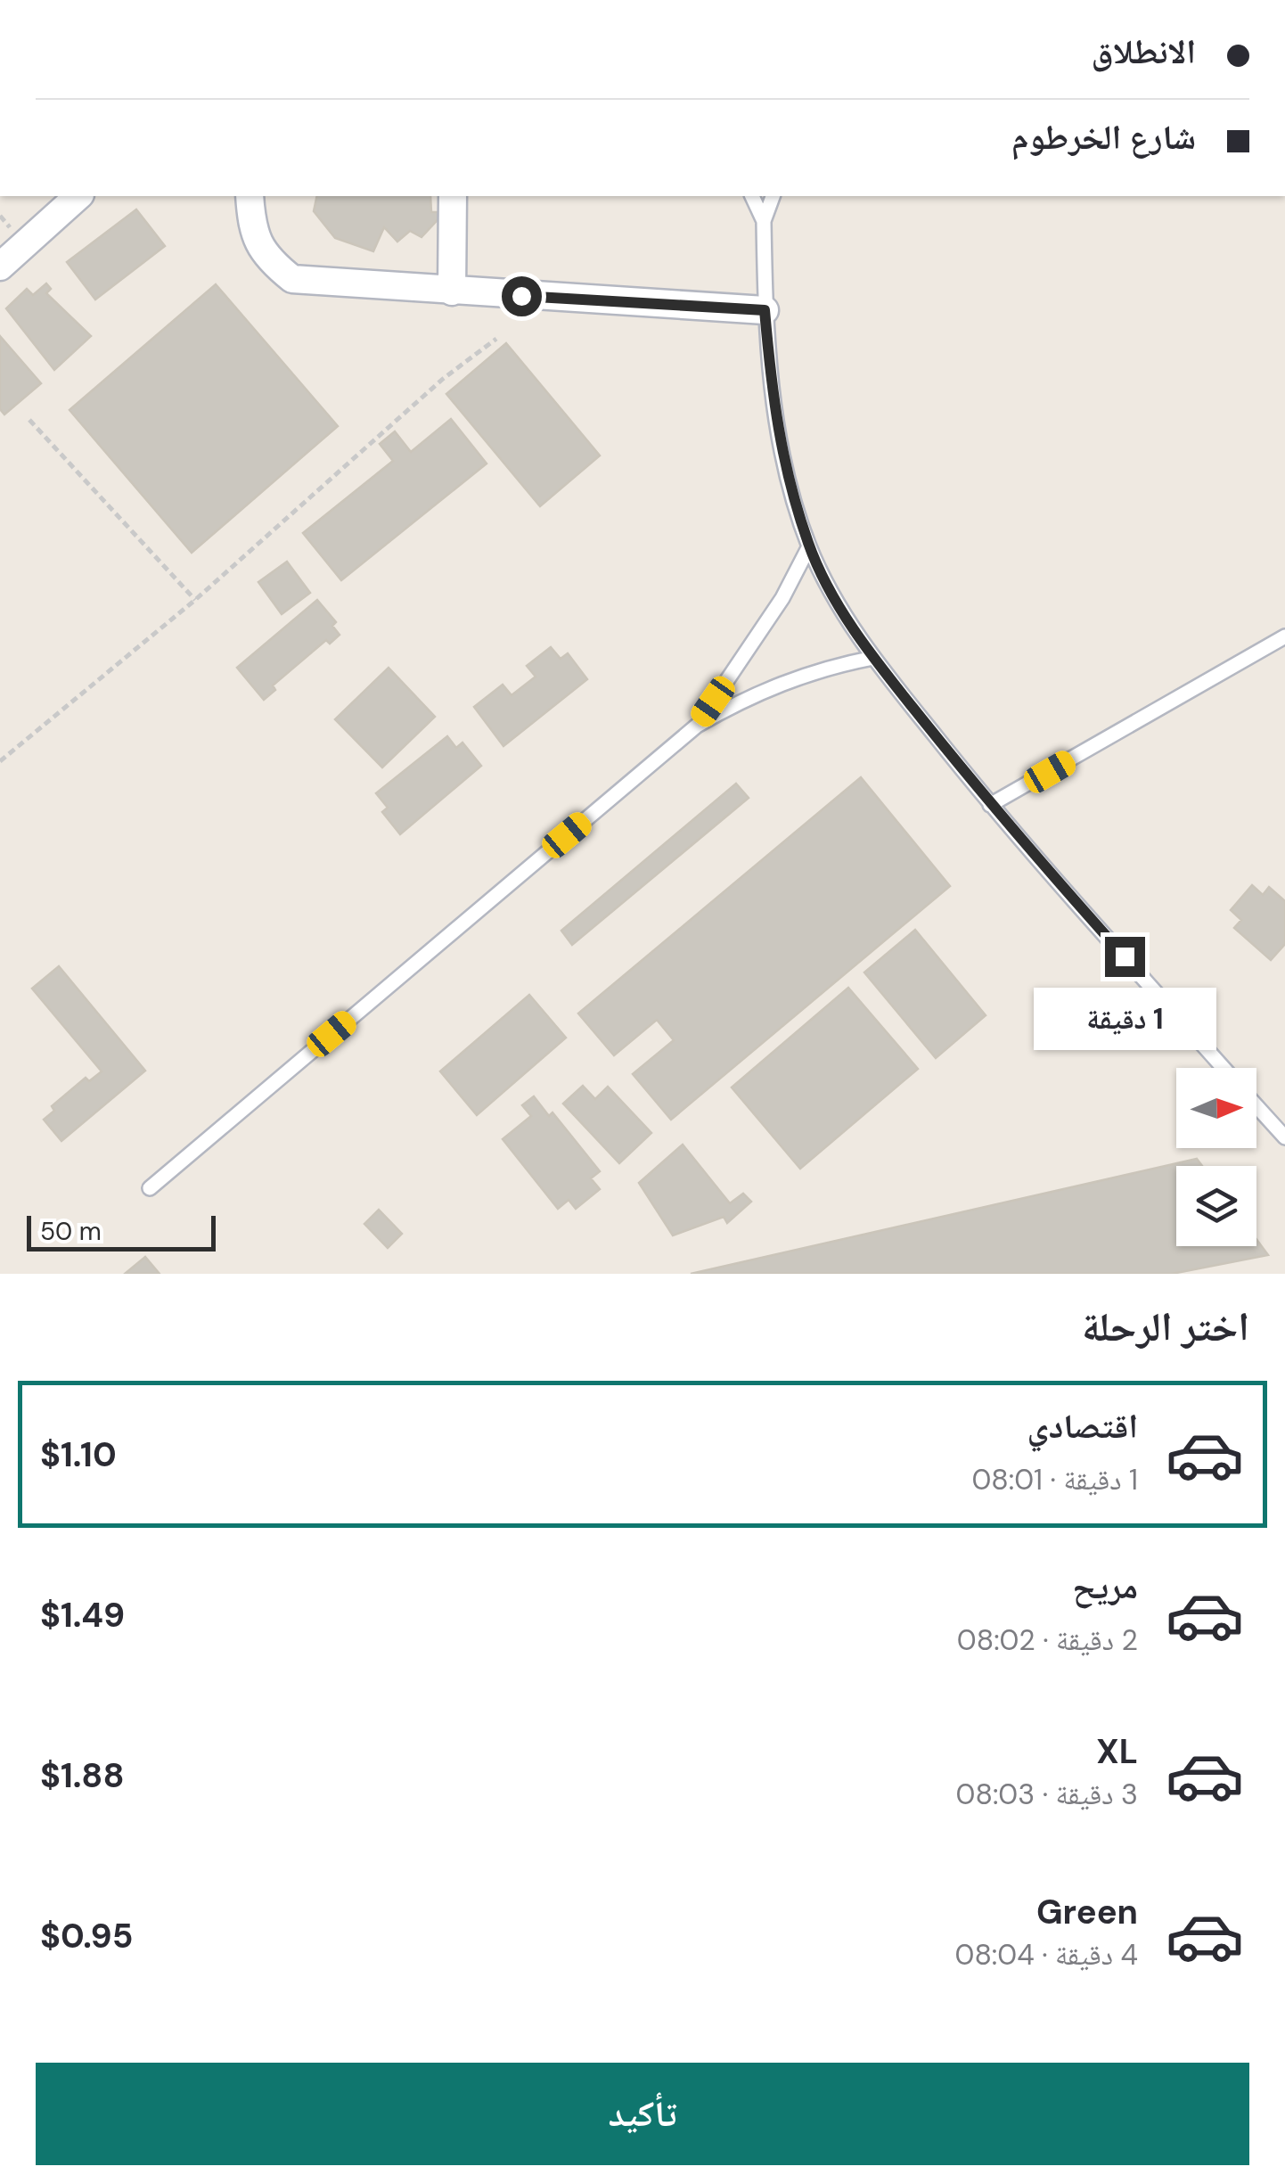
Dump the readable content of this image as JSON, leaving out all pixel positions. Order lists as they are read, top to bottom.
{
  "scale_bar": "50 m",
  "north": "right",
  "page": {
    "banner": ["الانطلاق", "شارع الخرطوم"],
    "bubble": "1 دقيقة",
    "scale": "50 m",
    "heading": "اختر الرحلة",
    "list": [
      {
        "name": "اقتصادي",
        "note": "1 دقيقة · 08:01",
        "value": "$1.10"
      },
      {
        "name": "مريح",
        "note": "2 دقيقة · 08:02",
        "value": "$1.49"
      },
      {
        "name": "XL",
        "note": "3 دقيقة · 08:03",
        "value": "$1.88"
      },
      {
        "name": "Green",
        "note": "4 دقيقة · 08:04",
        "value": "$0.95"
      }
    ],
    "buttons": "تأكيد"
  }
}
